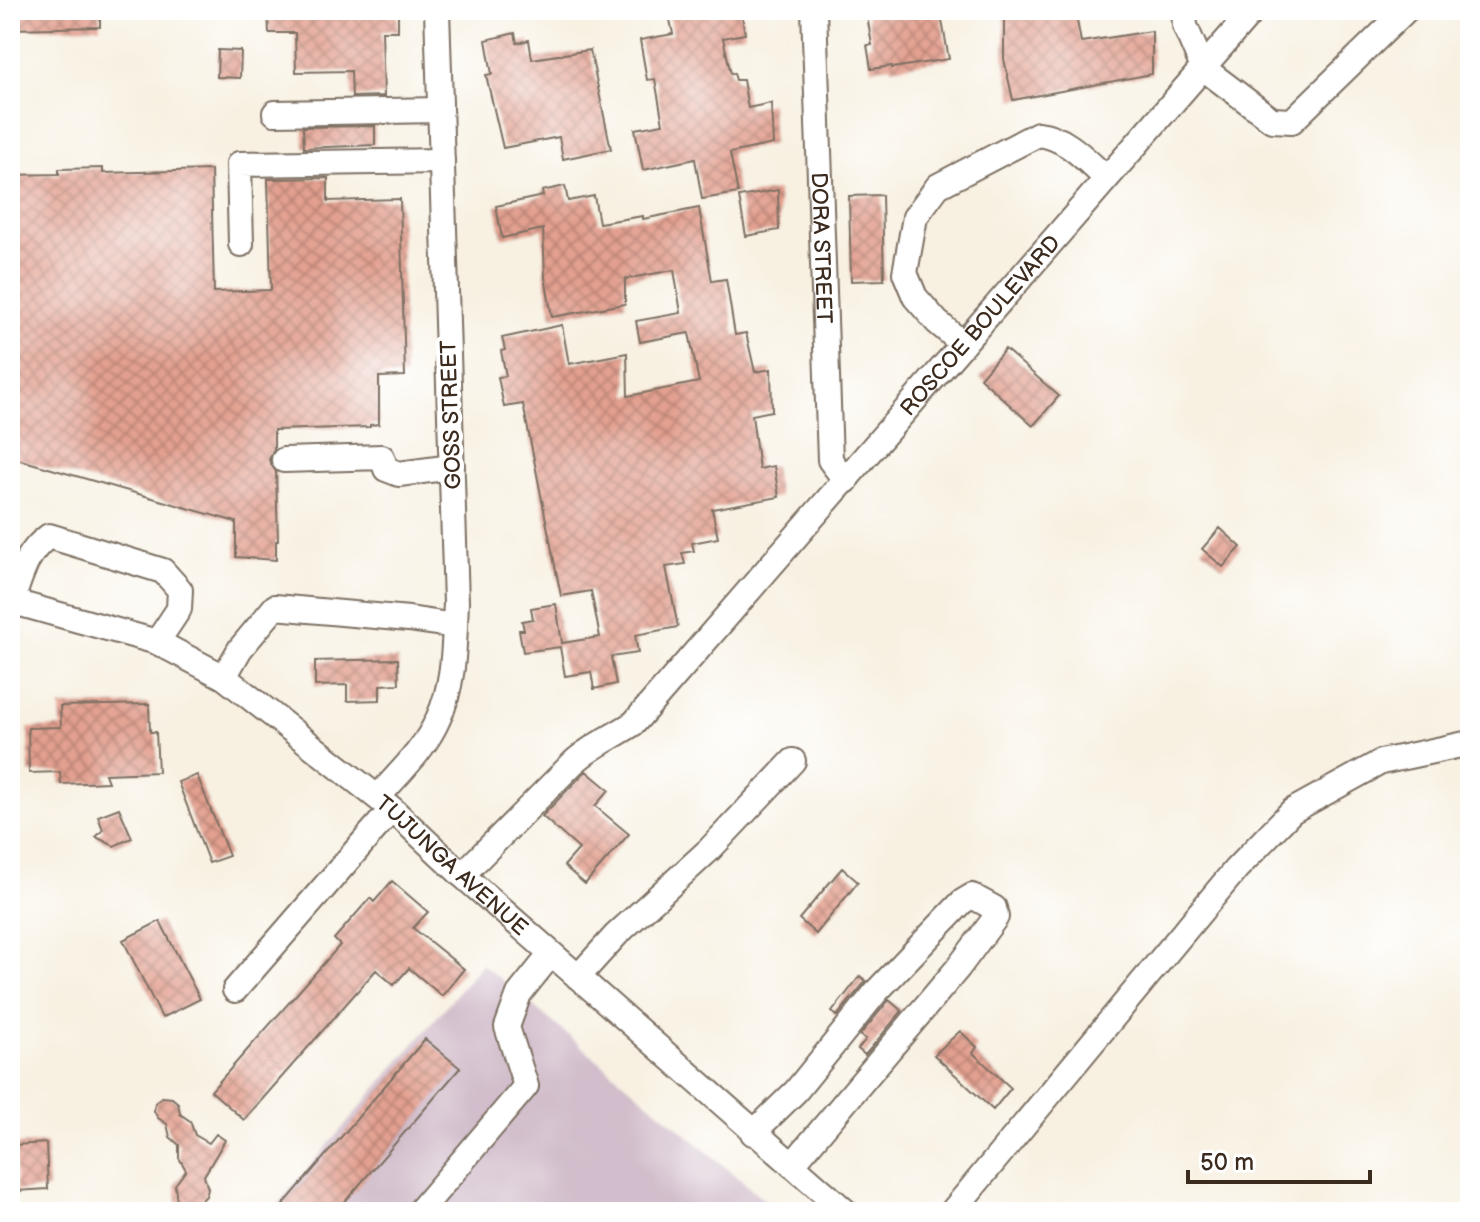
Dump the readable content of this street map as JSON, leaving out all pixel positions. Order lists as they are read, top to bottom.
{
  "streets": {
    "street": [
      "DORA STREET",
      "ROSCOE BOULEVARD",
      "GOSS STREET",
      "TUJUNGA AVENUE"
    ]
  },
  "crossings": [
    ["DORA STREET", "ROSCOE BOULEVARD"],
    ["ROSCOE BOULEVARD", "TUJUNGA AVENUE"],
    ["GOSS STREET", "TUJUNGA AVENUE"]
  ],
  "scale_bar": "50 m"
}
